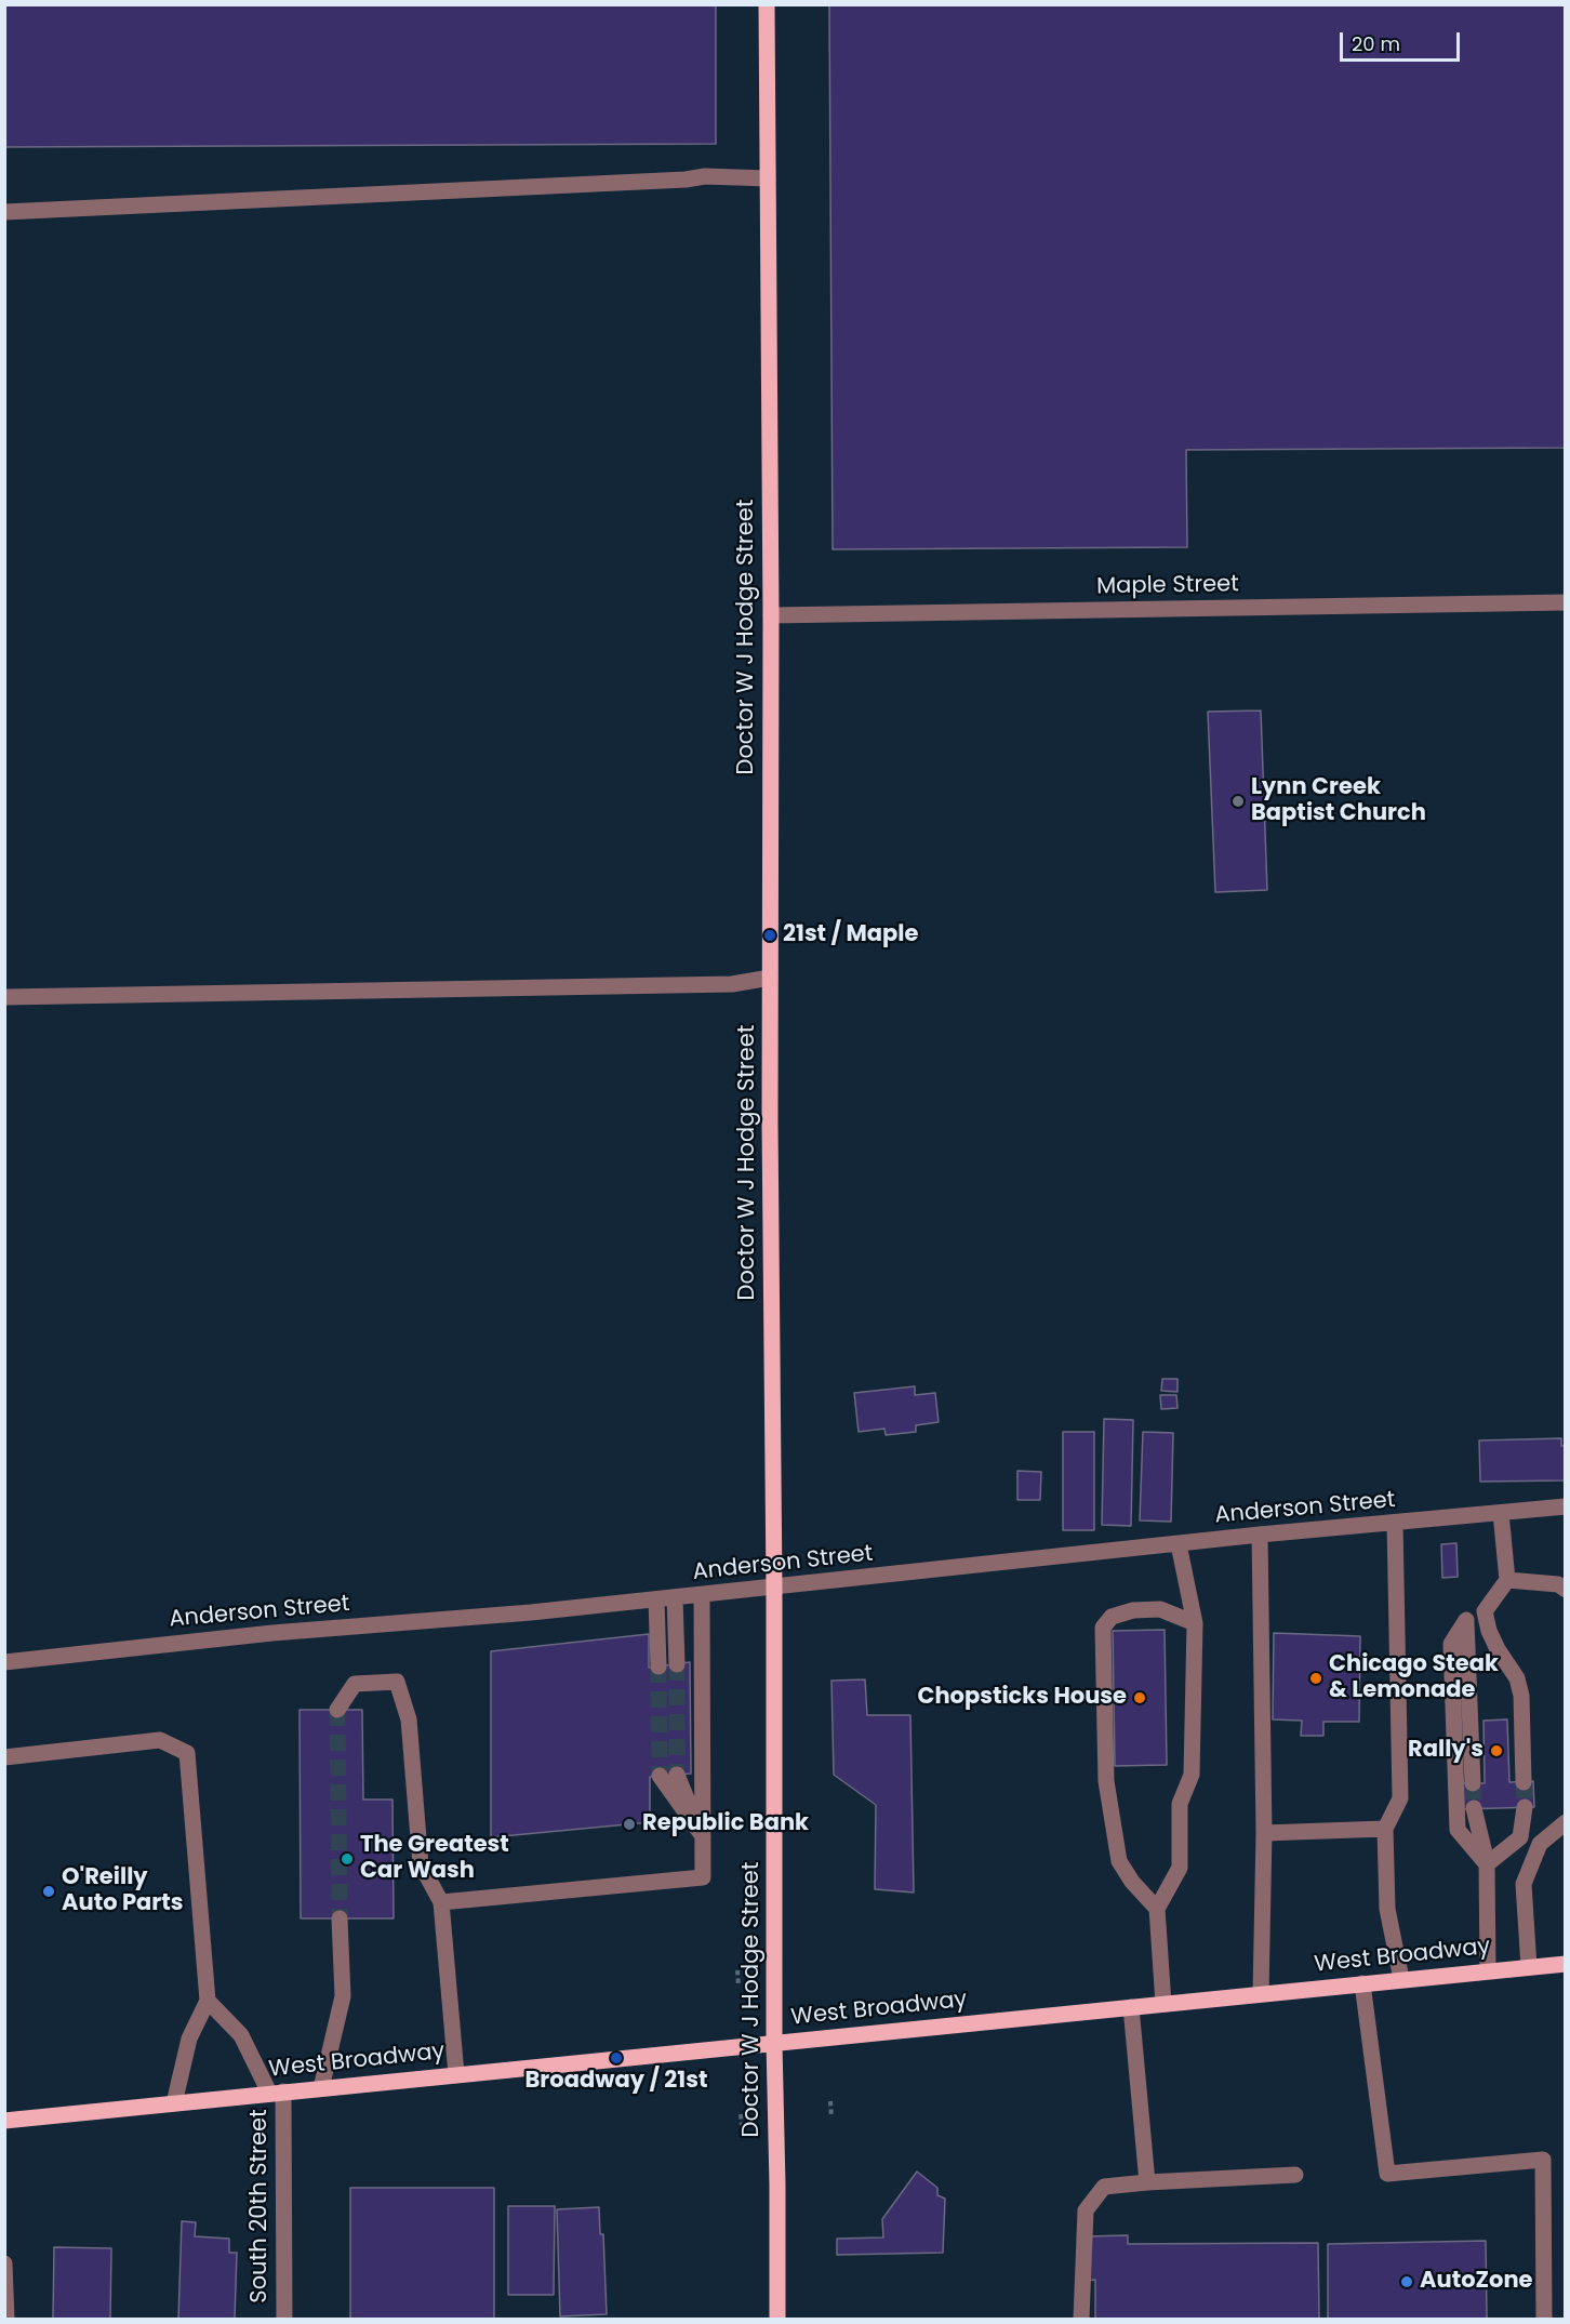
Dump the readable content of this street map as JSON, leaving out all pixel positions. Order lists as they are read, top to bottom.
{
  "streets": {
    "main road": ["Doctor W J Hodge Street", "West Broadway"],
    "street": ["Maple Street", "Anderson Street", "South 20th Street"]
  },
  "crossings": [
    ["Maple Street", "Doctor W J Hodge Street"],
    ["Doctor W J Hodge Street", "Anderson Street"],
    ["Doctor W J Hodge Street", "West Broadway"],
    ["West Broadway", "South 20th Street"]
  ],
  "places": [
    "Lynn Creek Baptist Church",
    "21st / Maple",
    "Chicago Steak & Lemonade",
    "Chopsticks House",
    "Rally's",
    "Republic Bank",
    "The Greatest Car Wash",
    "O'Reilly Auto Parts",
    "Broadway / 21st",
    "AutoZone"
  ],
  "scale_bar": "20 m"
}
